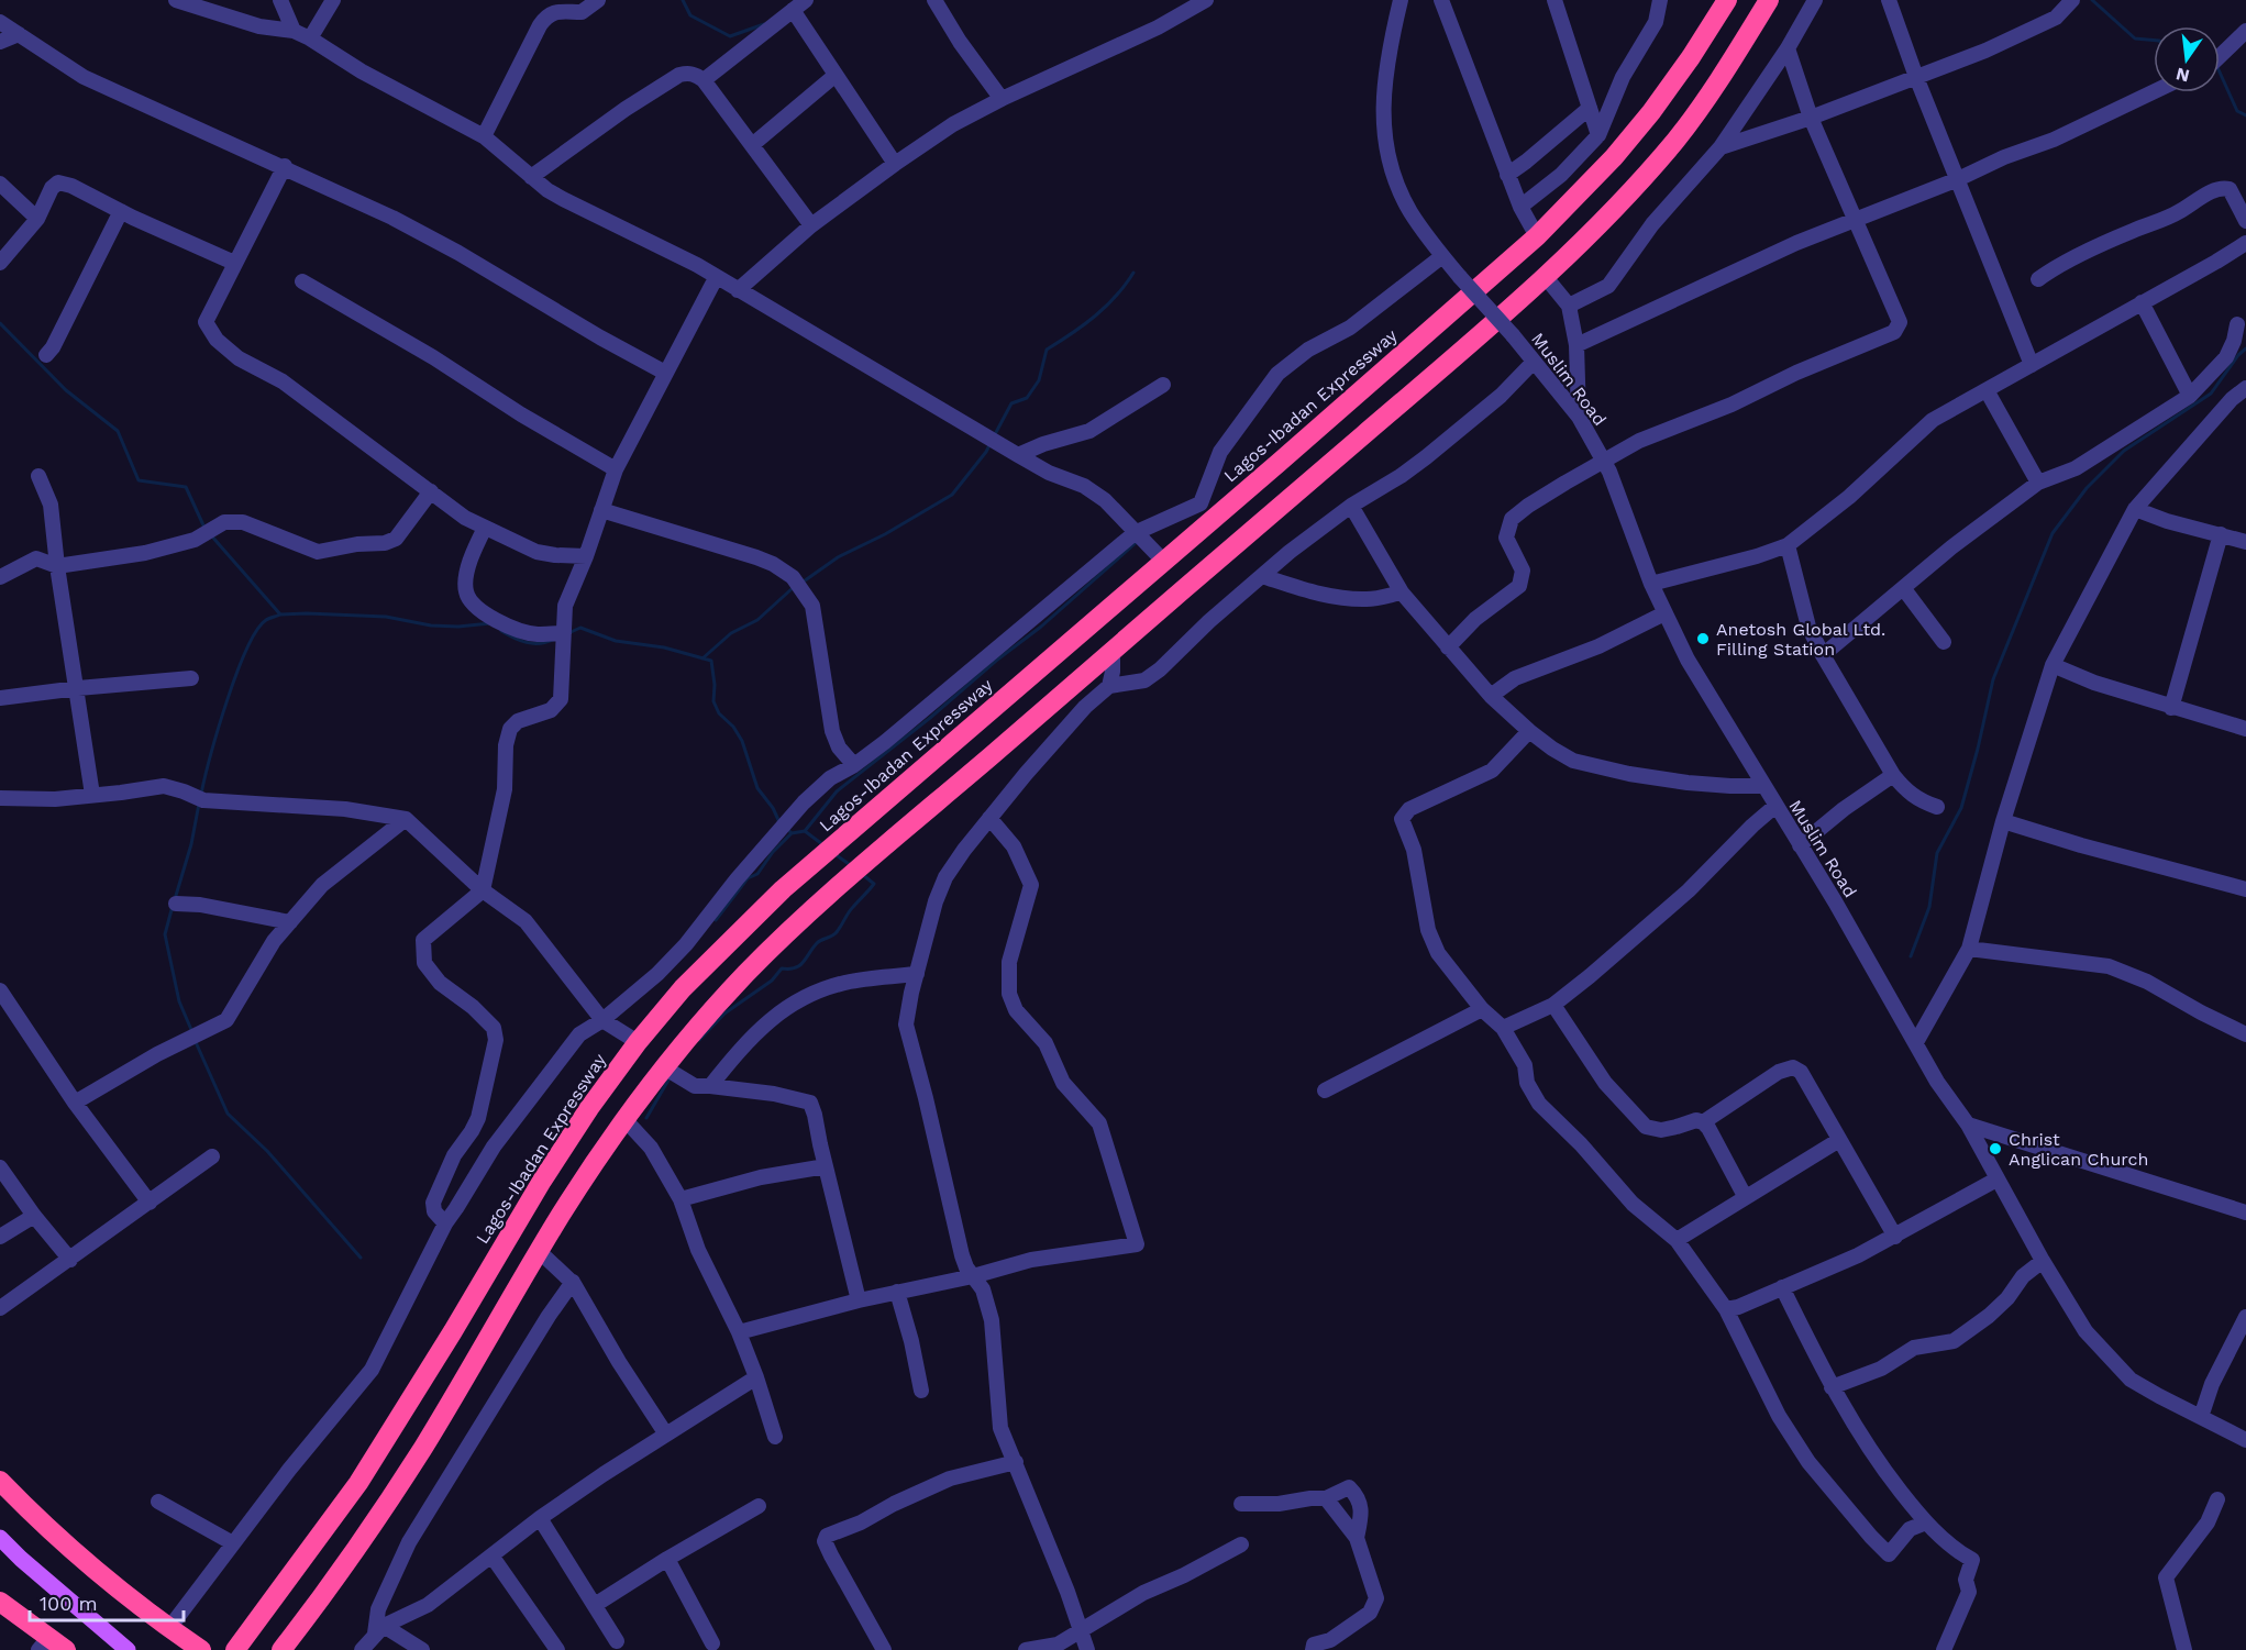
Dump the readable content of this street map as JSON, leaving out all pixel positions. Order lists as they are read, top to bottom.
{
  "streets": {
    "highway": ["Lagos-Ibadan Expressway"],
    "street": ["Muslim Road"]
  },
  "places": ["Anetosh Global Ltd. Filling Station", "Christ Anglican Church"],
  "scale_bar": "100 m",
  "north": "bottom"
}
